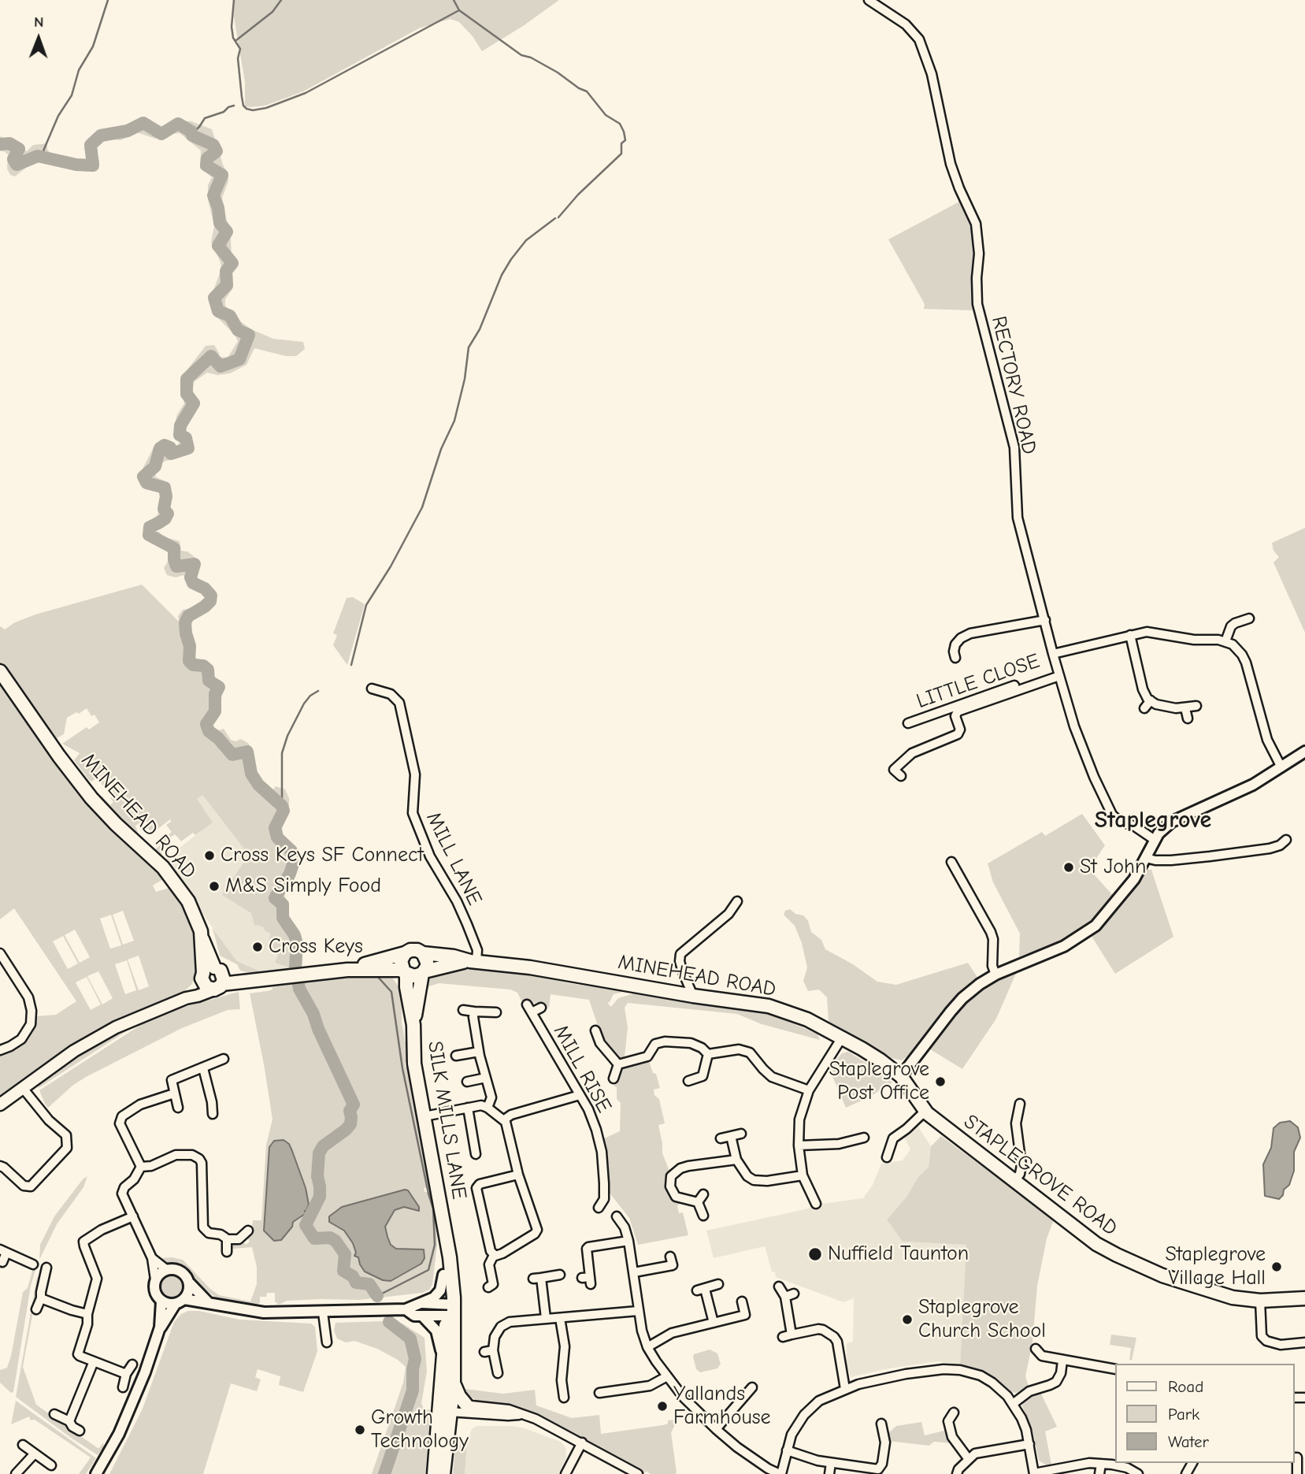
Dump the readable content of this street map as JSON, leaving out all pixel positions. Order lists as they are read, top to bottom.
{
  "streets": {
    "main road": ["MINEHEAD ROAD", "SILK MILLS LANE", "STAPLEGROVE ROAD"],
    "street": [
      "RECTORY ROAD",
      "LITTLE CLOSE",
      "MILL LANE",
      "MILL RISE"
    ]
  },
  "crossings": [
    ["RECTORY ROAD", "LITTLE CLOSE"],
    ["MINEHEAD ROAD", "MILL LANE"],
    ["MINEHEAD ROAD", "SILK MILLS LANE"],
    ["MINEHEAD ROAD", "STAPLEGROVE ROAD"]
  ],
  "districts": ["Staplegrove"],
  "places": [
    "Cross Keys SF Connect",
    "St John",
    "M&S Simply Food",
    "Cross Keys",
    "Staplegrove Post Office",
    "Nuffield Taunton",
    "Staplegrove Village Hall",
    "Staplegrove Church School",
    "Yallands Farmhouse",
    "Growth Technology"
  ],
  "legend": ["Road", "Park", "Water"],
  "north": "top"
}
